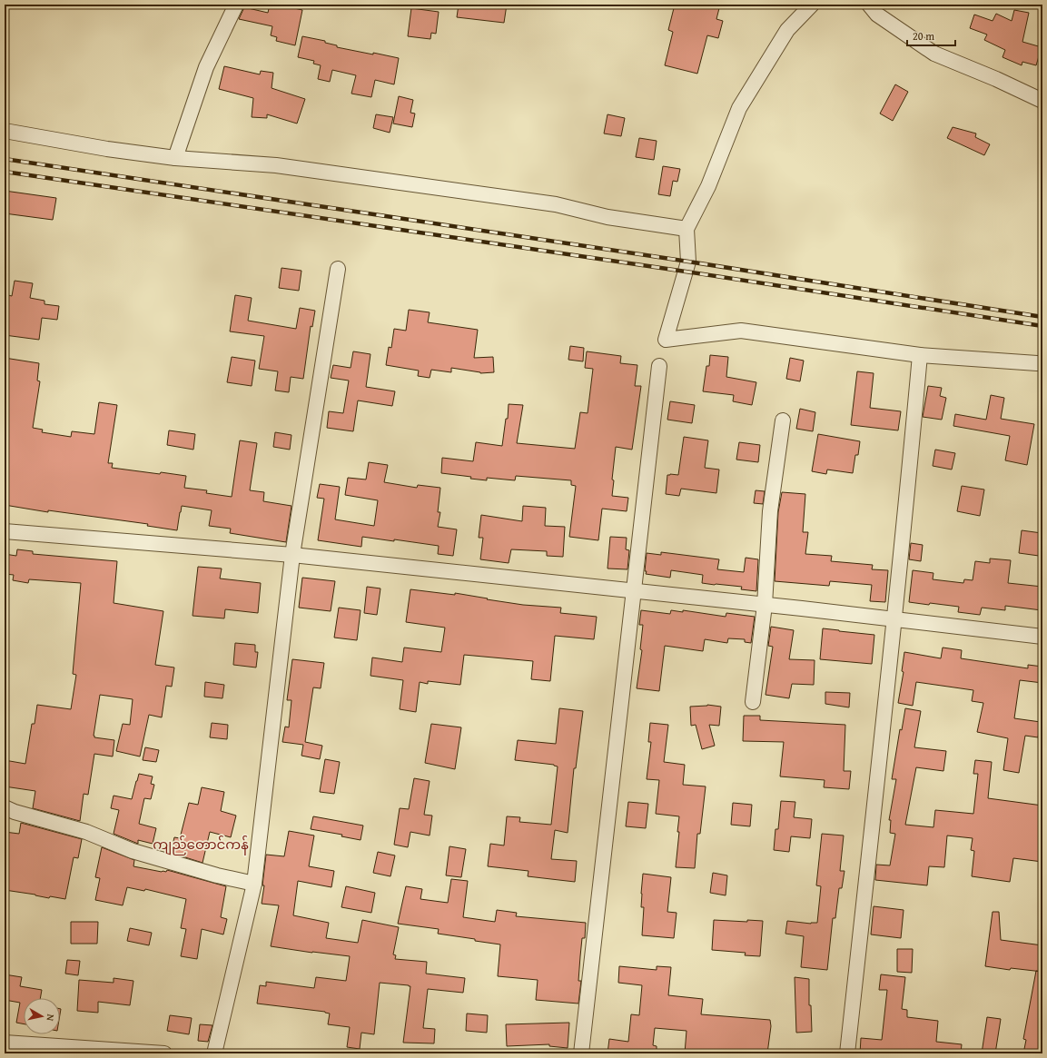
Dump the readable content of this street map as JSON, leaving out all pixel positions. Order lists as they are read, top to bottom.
{
  "districts": ["ကျည်တောင်ကန်"],
  "scale_bar": "20 m",
  "north": "right"
}
